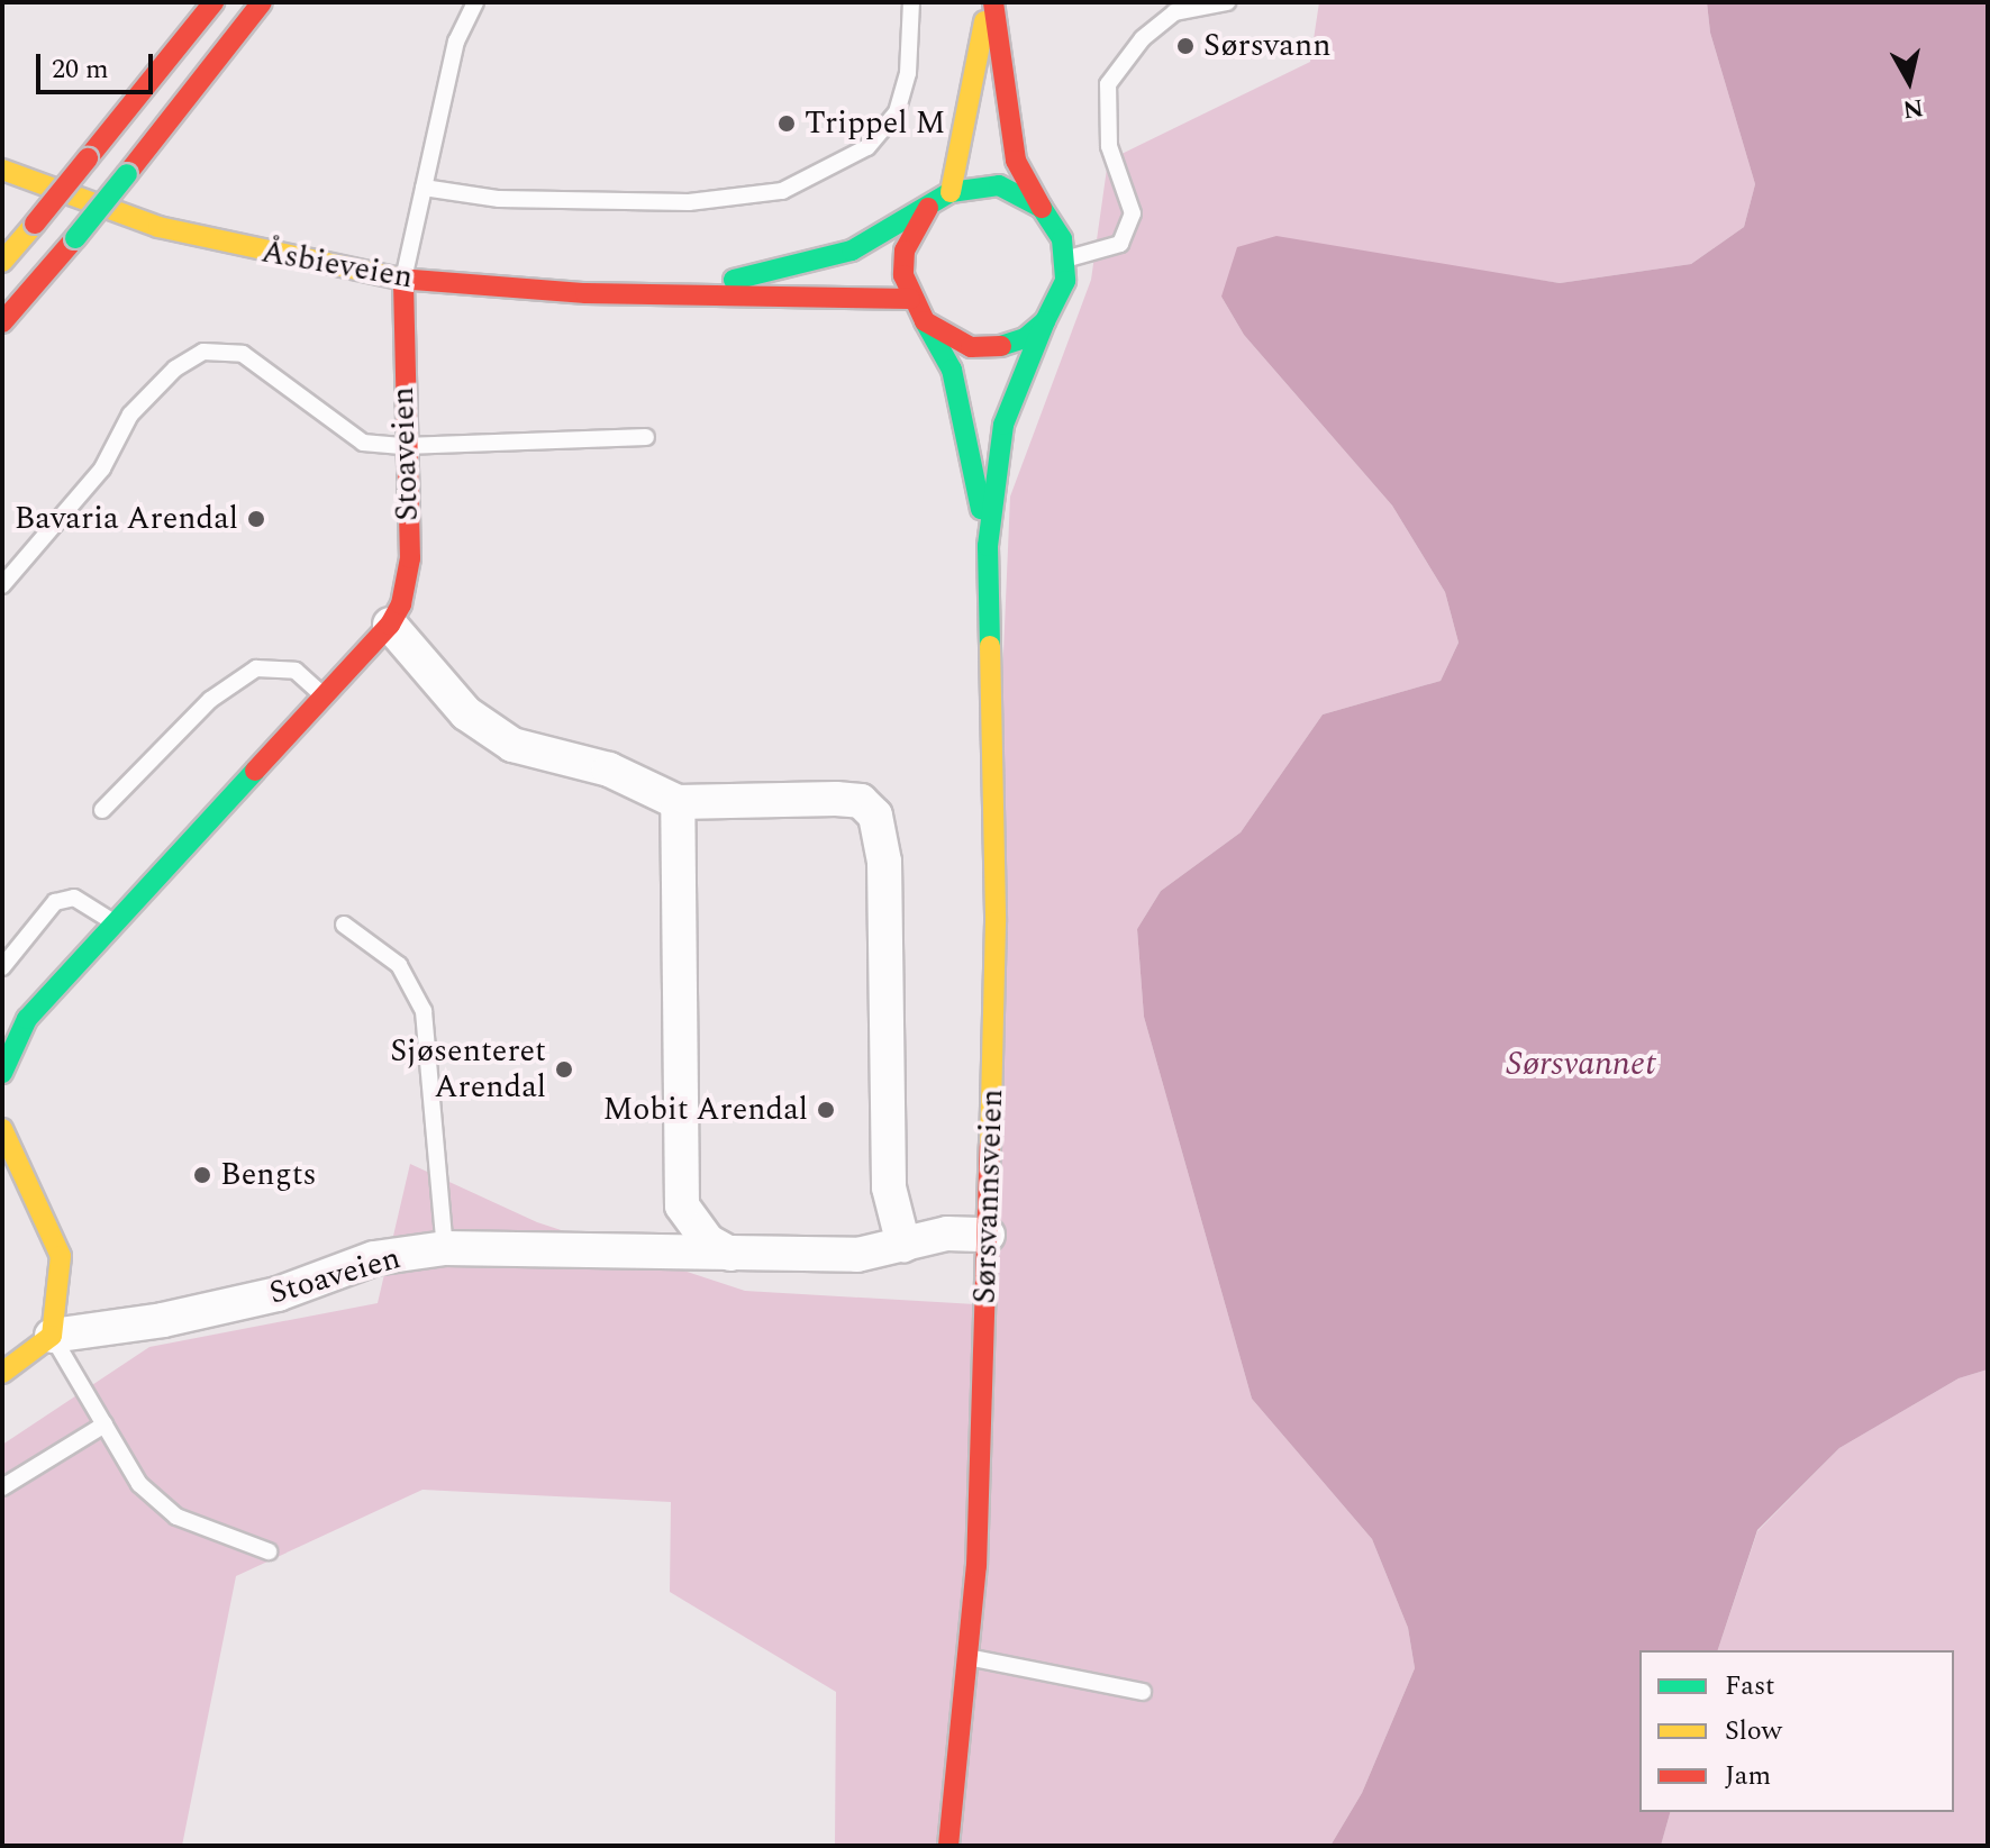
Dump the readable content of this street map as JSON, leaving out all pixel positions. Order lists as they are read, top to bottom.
{
  "streets": {
    "main road": ["Åsbieveien", "Stoaveien", "Sørsvannsveien"]
  },
  "crossings": [
    ["Åsbieveien", "Stoaveien"],
    ["Åsbieveien", "Sørsvannsveien"],
    ["Stoaveien", "Sørsvannsveien"]
  ],
  "water": ["Sørsvannet"],
  "places": [
    "Sørsvann",
    "Trippel M",
    "Bavaria Arendal",
    "Sjøsenteret Arendal",
    "Mobit Arendal",
    "Bengts"
  ],
  "legend": ["Fast", "Slow", "Jam"],
  "scale_bar": "20 m",
  "north": "bottom"
}
